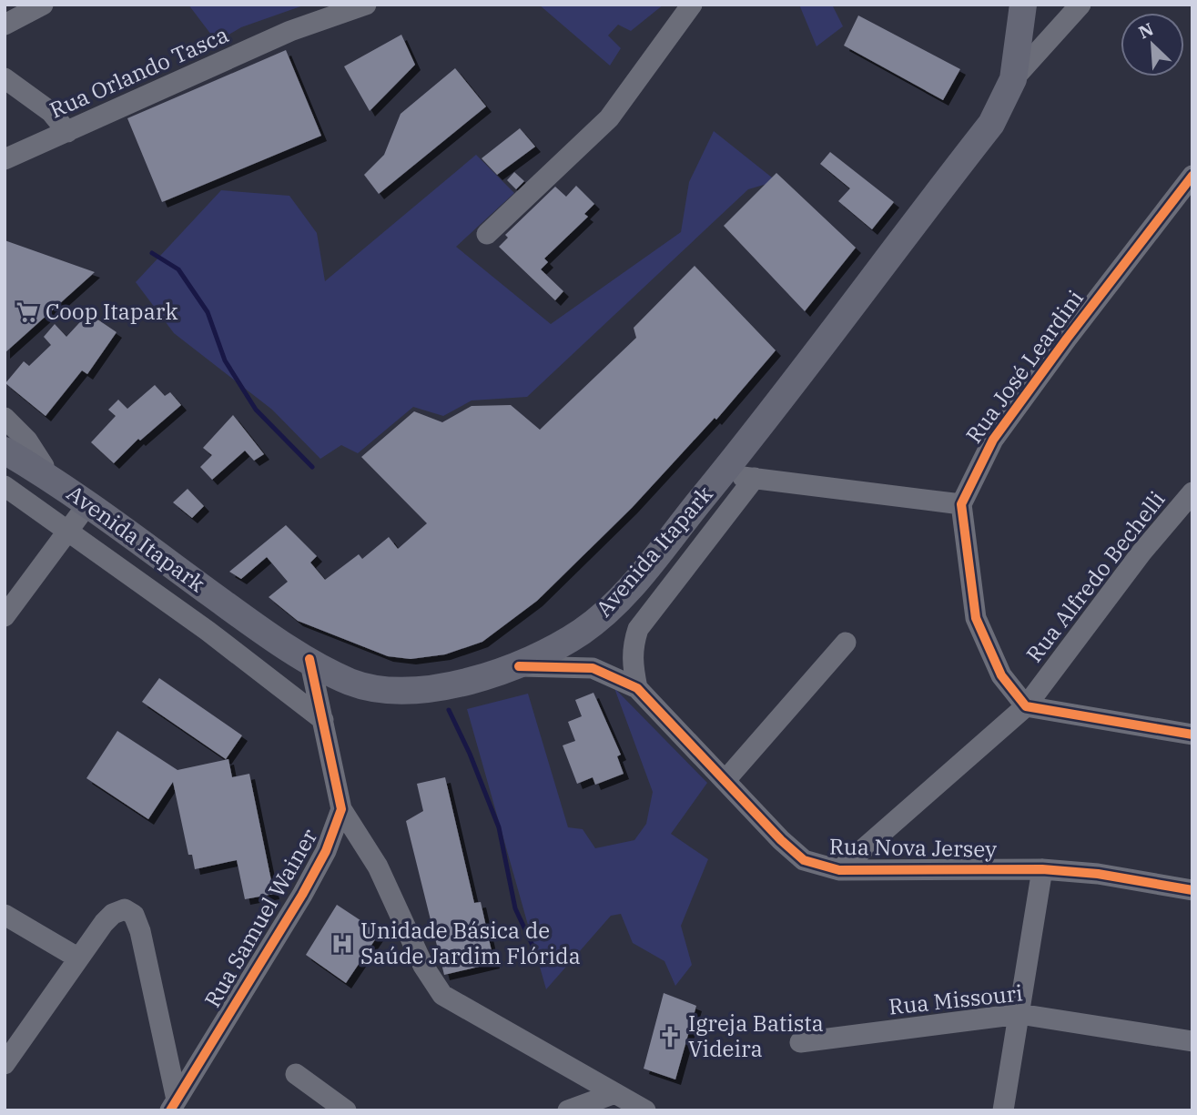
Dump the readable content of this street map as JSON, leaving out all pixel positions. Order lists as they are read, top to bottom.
{
  "streets": {
    "main road": ["Avenida Itapark"],
    "street": [
      "Rua Orlando Tasca",
      "Rua José Leardini",
      "Rua Alfredo Bechelli",
      "Rua Nova Jersey",
      "Rua Samuel Wainer",
      "Rua Missouri"
    ]
  },
  "crossings": [
    ["Avenida Itapark", "Rua Nova Jersey"],
    ["Rua Alfredo Bechelli", "Rua Nova Jersey"]
  ],
  "places": {
    "supermarket": ["Coop Itapark"],
    "hospital": ["Unidade Básica de Saúde Jardim Flórida"],
    "church": ["Igreja Batista Videira"]
  },
  "north": "top left"
}
